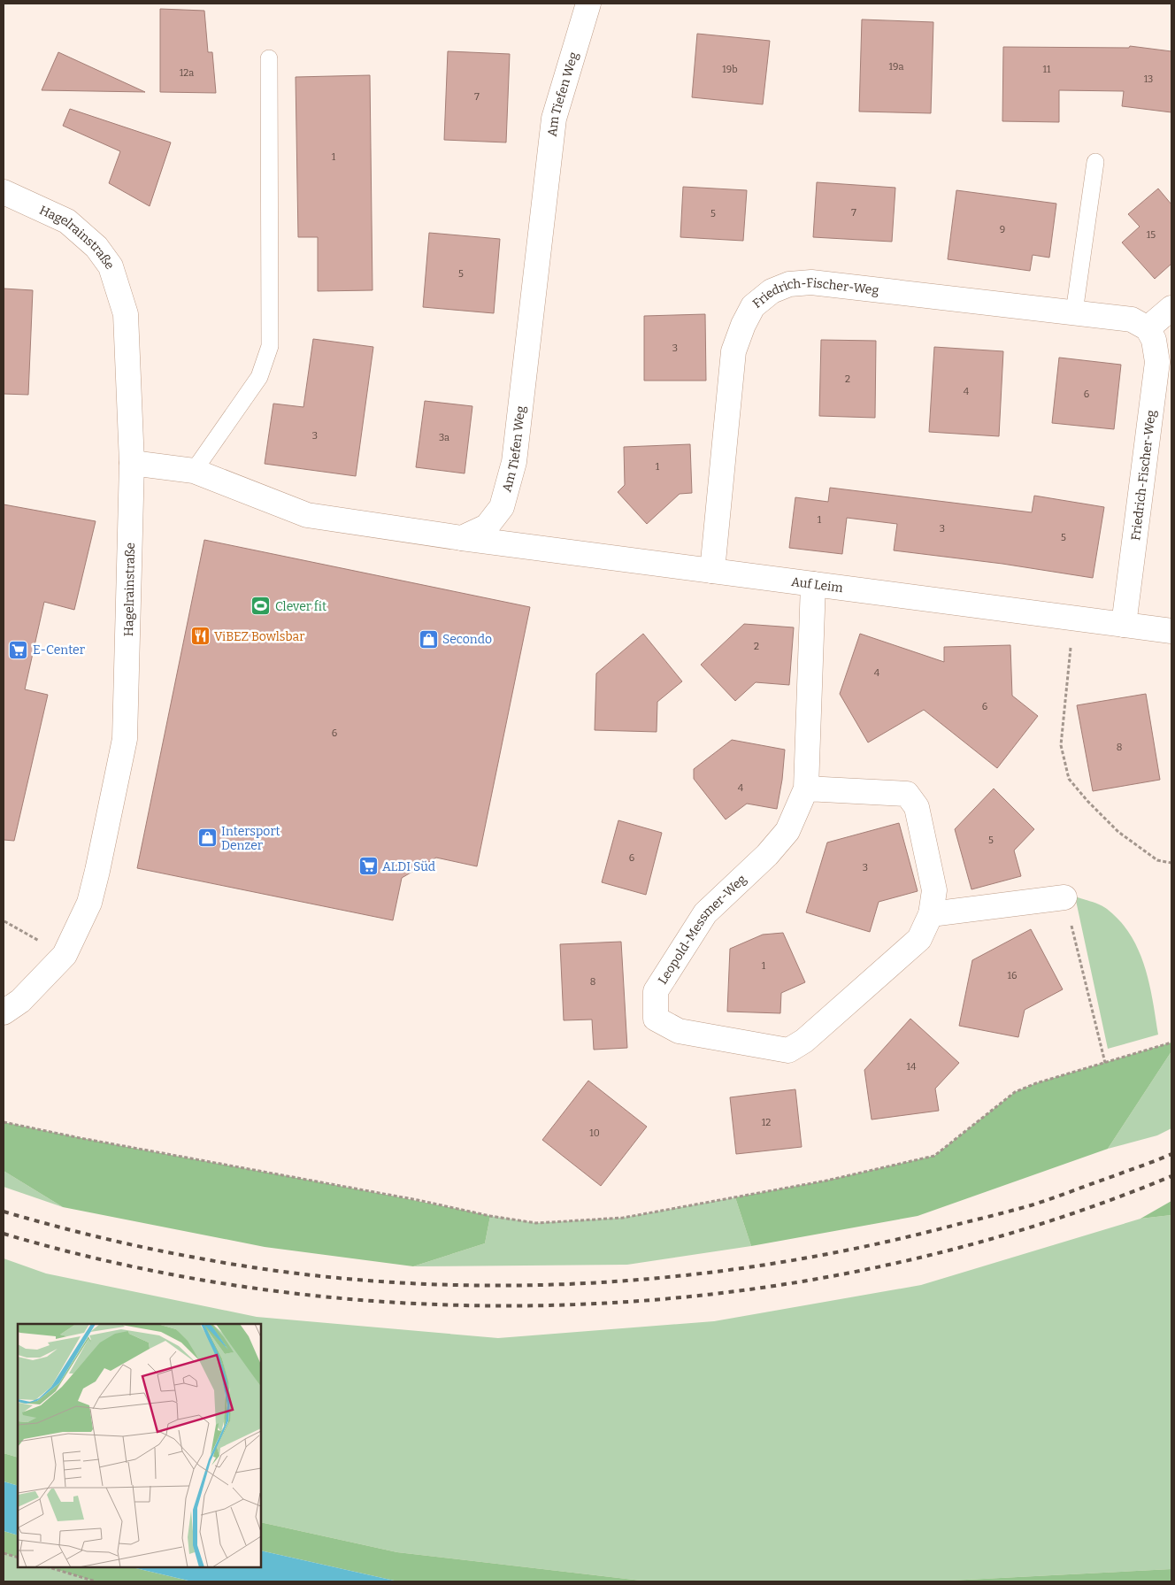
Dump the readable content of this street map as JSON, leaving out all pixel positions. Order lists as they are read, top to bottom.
{
  "streets": {
    "street": [
      "Am Tiefen Weg",
      "Hagelrainstraße",
      "Friedrich-Fischer-Weg",
      "Auf Leim",
      "Leopold-Messmer-Weg"
    ]
  },
  "crossings": [
    ["Am Tiefen Weg", "Auf Leim"],
    ["Friedrich-Fischer-Weg", "Auf Leim"],
    ["Auf Leim", "Leopold-Messmer-Weg"]
  ],
  "places": {
    "sports": ["Clever fit"],
    "restaurant": ["ViBEZ Bowlsbar"],
    "shop": ["Secondo", "Intersport Denzer"],
    "supermarket": ["E-Center", "ALDI Süd"]
  },
  "house_numbers": [
    "19a",
    "19b",
    "11",
    "12a",
    "13",
    "7",
    "1",
    "7",
    "5",
    "9",
    "15",
    "5",
    "3",
    "2",
    "4",
    "6",
    "3",
    "3a",
    "1",
    "1",
    "3",
    "5",
    "2",
    "4",
    "6",
    "6",
    "8",
    "4",
    "5",
    "6",
    "3",
    "1",
    "16",
    "8",
    "14",
    "12",
    "10"
  ]
}
